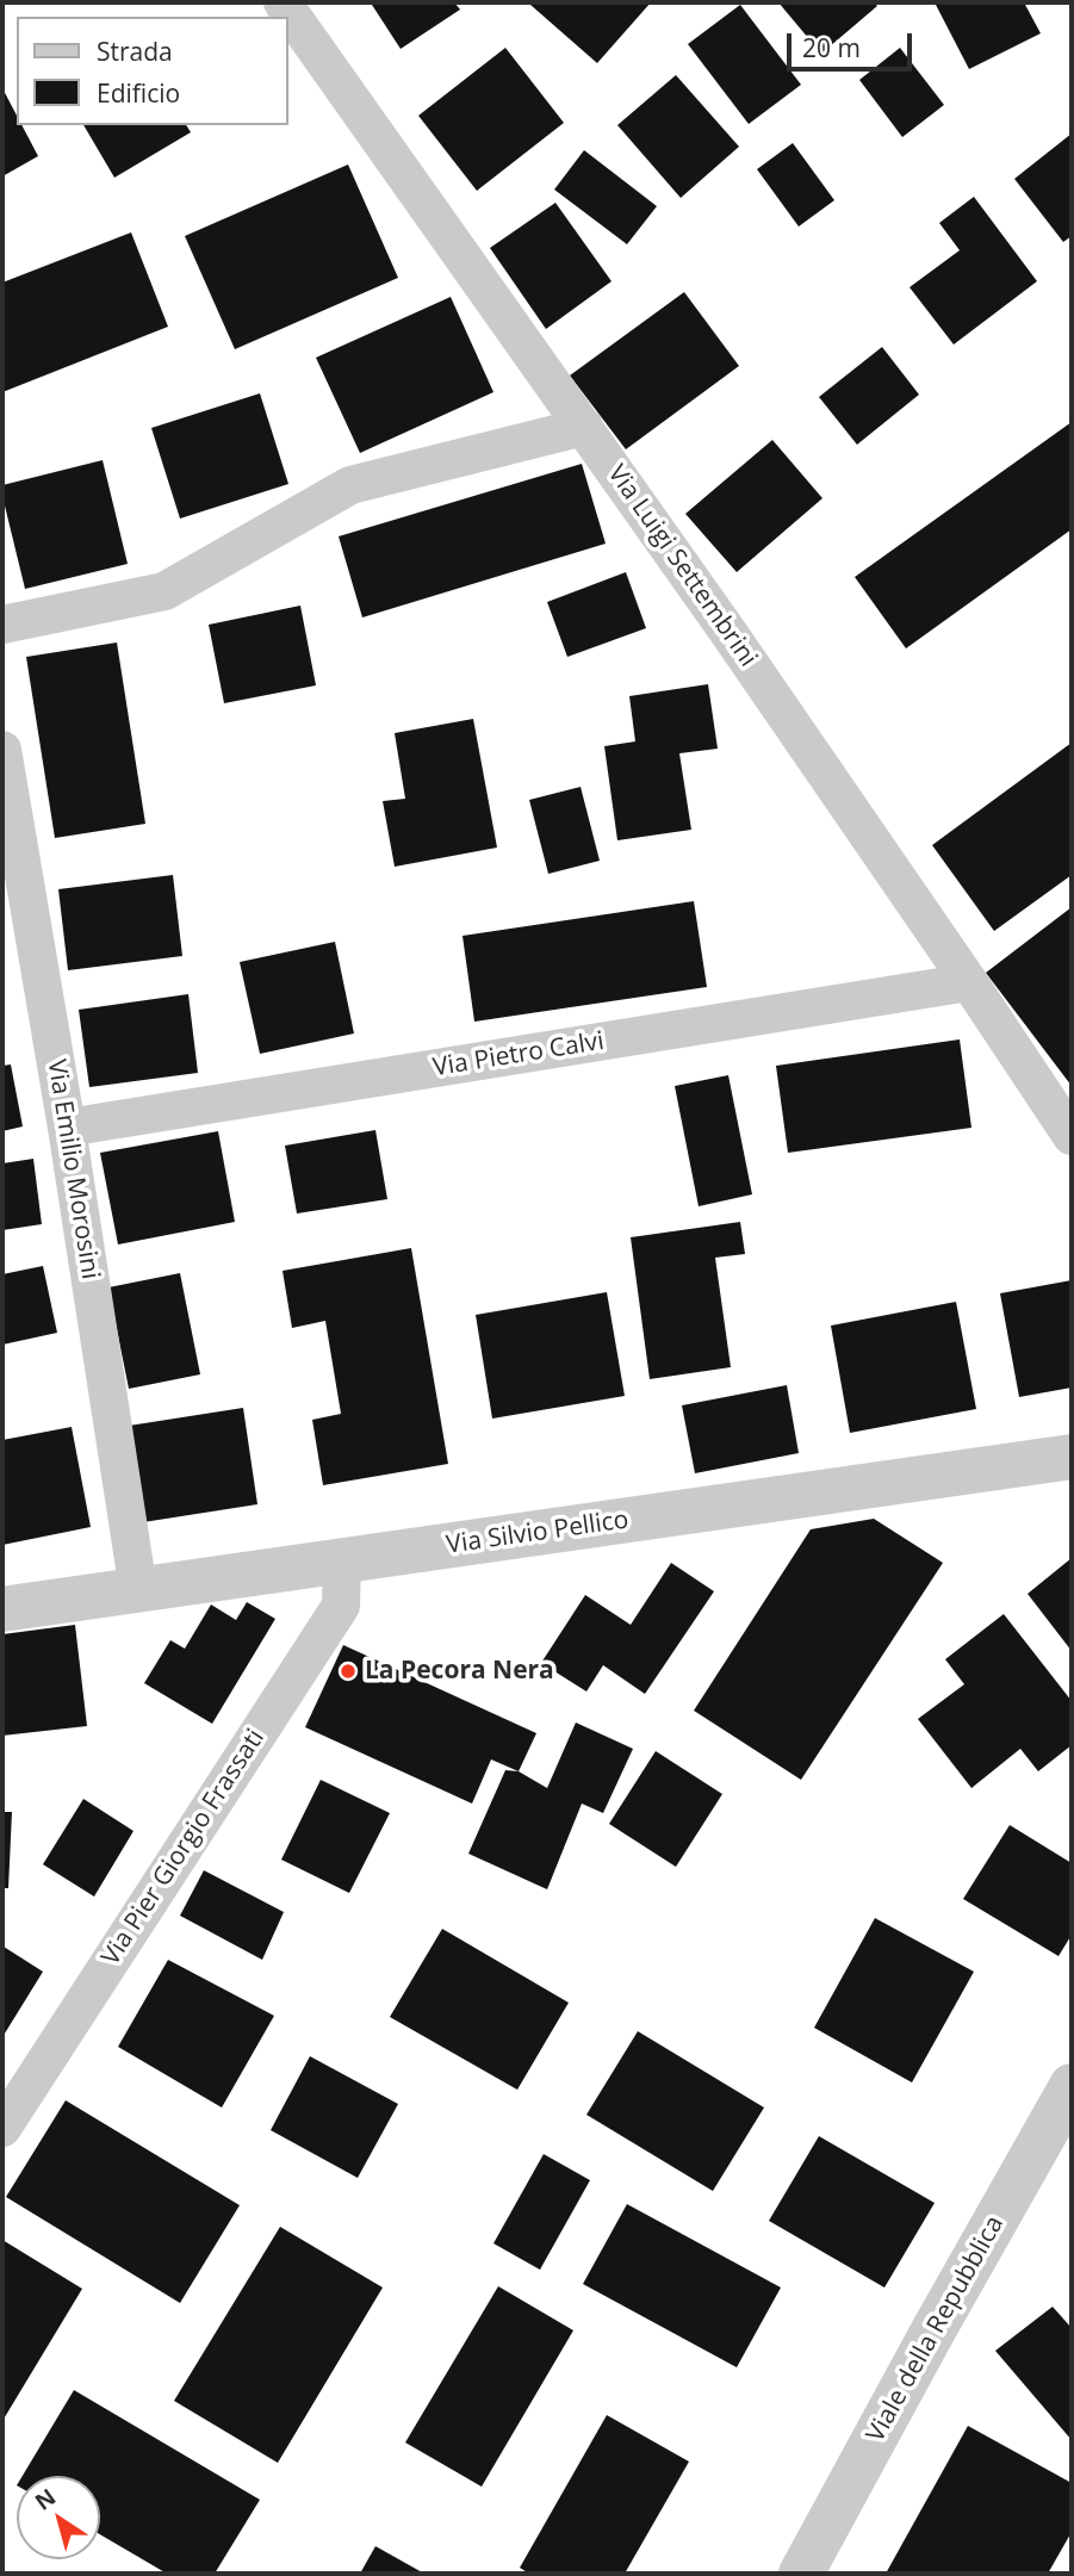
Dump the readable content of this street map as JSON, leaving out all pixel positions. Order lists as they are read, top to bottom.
{
  "streets": {
    "street": [
      "Via Luigi Settembrini",
      "Via Pietro Calvi",
      "Via Emilio Morosini",
      "Via Silvio Pellico",
      "Via Pier Giorgio Frassati",
      "Viale della Repubblica"
    ]
  },
  "crossings": [
    ["Via Luigi Settembrini", "Via Pietro Calvi"],
    ["Via Pietro Calvi", "Via Emilio Morosini"],
    ["Via Emilio Morosini", "Via Silvio Pellico"],
    ["Via Silvio Pellico", "Via Pier Giorgio Frassati"]
  ],
  "places": ["La Pecora Nera"],
  "legend": ["Strada", "Edificio"],
  "scale_bar": "20 m",
  "north": "top left"
}
